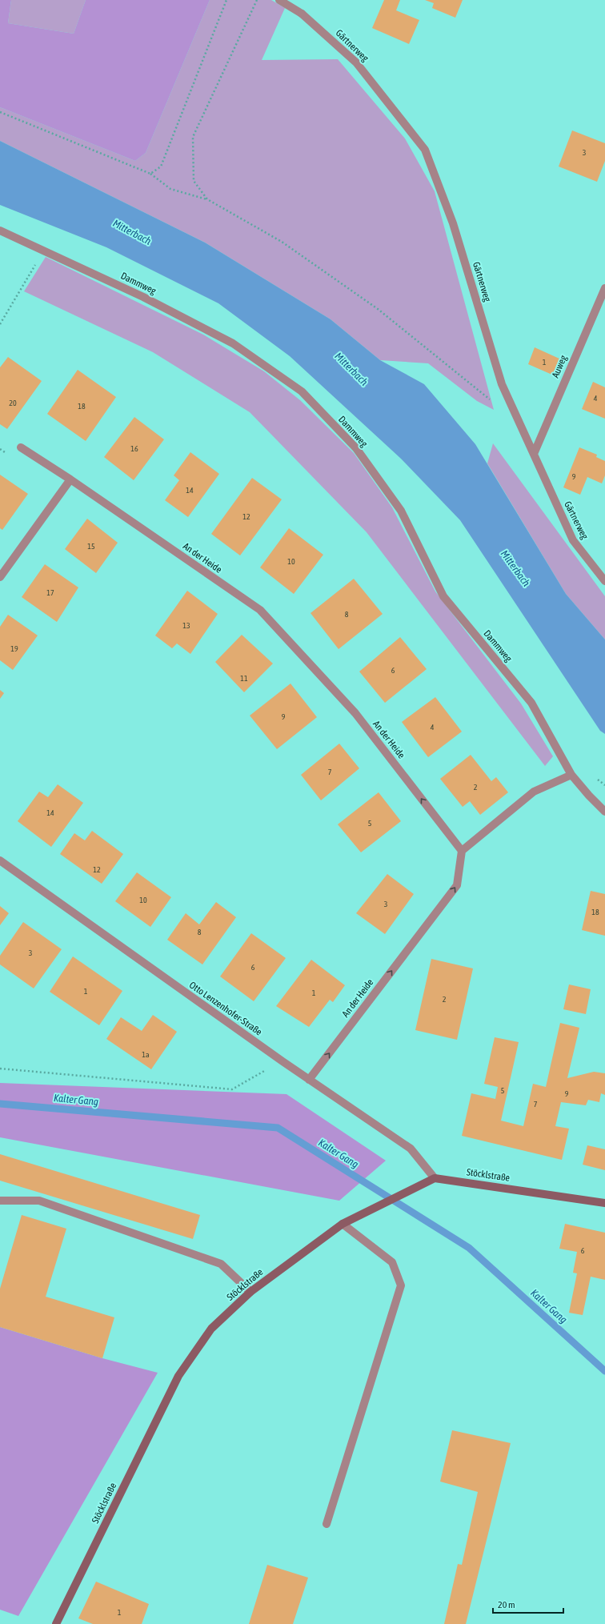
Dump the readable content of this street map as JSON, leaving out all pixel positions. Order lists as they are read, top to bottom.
{
  "streets": {
    "street": [
      "Gärtnerweg",
      "Dammweg",
      "Auweg",
      "An der Heide",
      "Otto Lenzenhofer-Straße",
      "Stöcklstraße"
    ]
  },
  "crossings": [
    ["Gärtnerweg", "Auweg"],
    ["An der Heide", "Otto Lenzenhofer-Straße"],
    ["Otto Lenzenhofer-Straße", "Stöcklstraße"]
  ],
  "water": ["Mitterbach", "Kalter Gang"],
  "house_numbers": [
    "3",
    "1",
    "4",
    "20",
    "18",
    "16",
    "9",
    "14",
    "12",
    "15",
    "10",
    "17",
    "8",
    "13",
    "19",
    "6",
    "11",
    "9",
    "4",
    "7",
    "2",
    "14",
    "5",
    "12",
    "10",
    "3",
    "18",
    "8",
    "3",
    "6",
    "1",
    "1",
    "2",
    "1a",
    "5",
    "9",
    "7",
    "6",
    "1"
  ],
  "scale_bar": "20 m"
}
